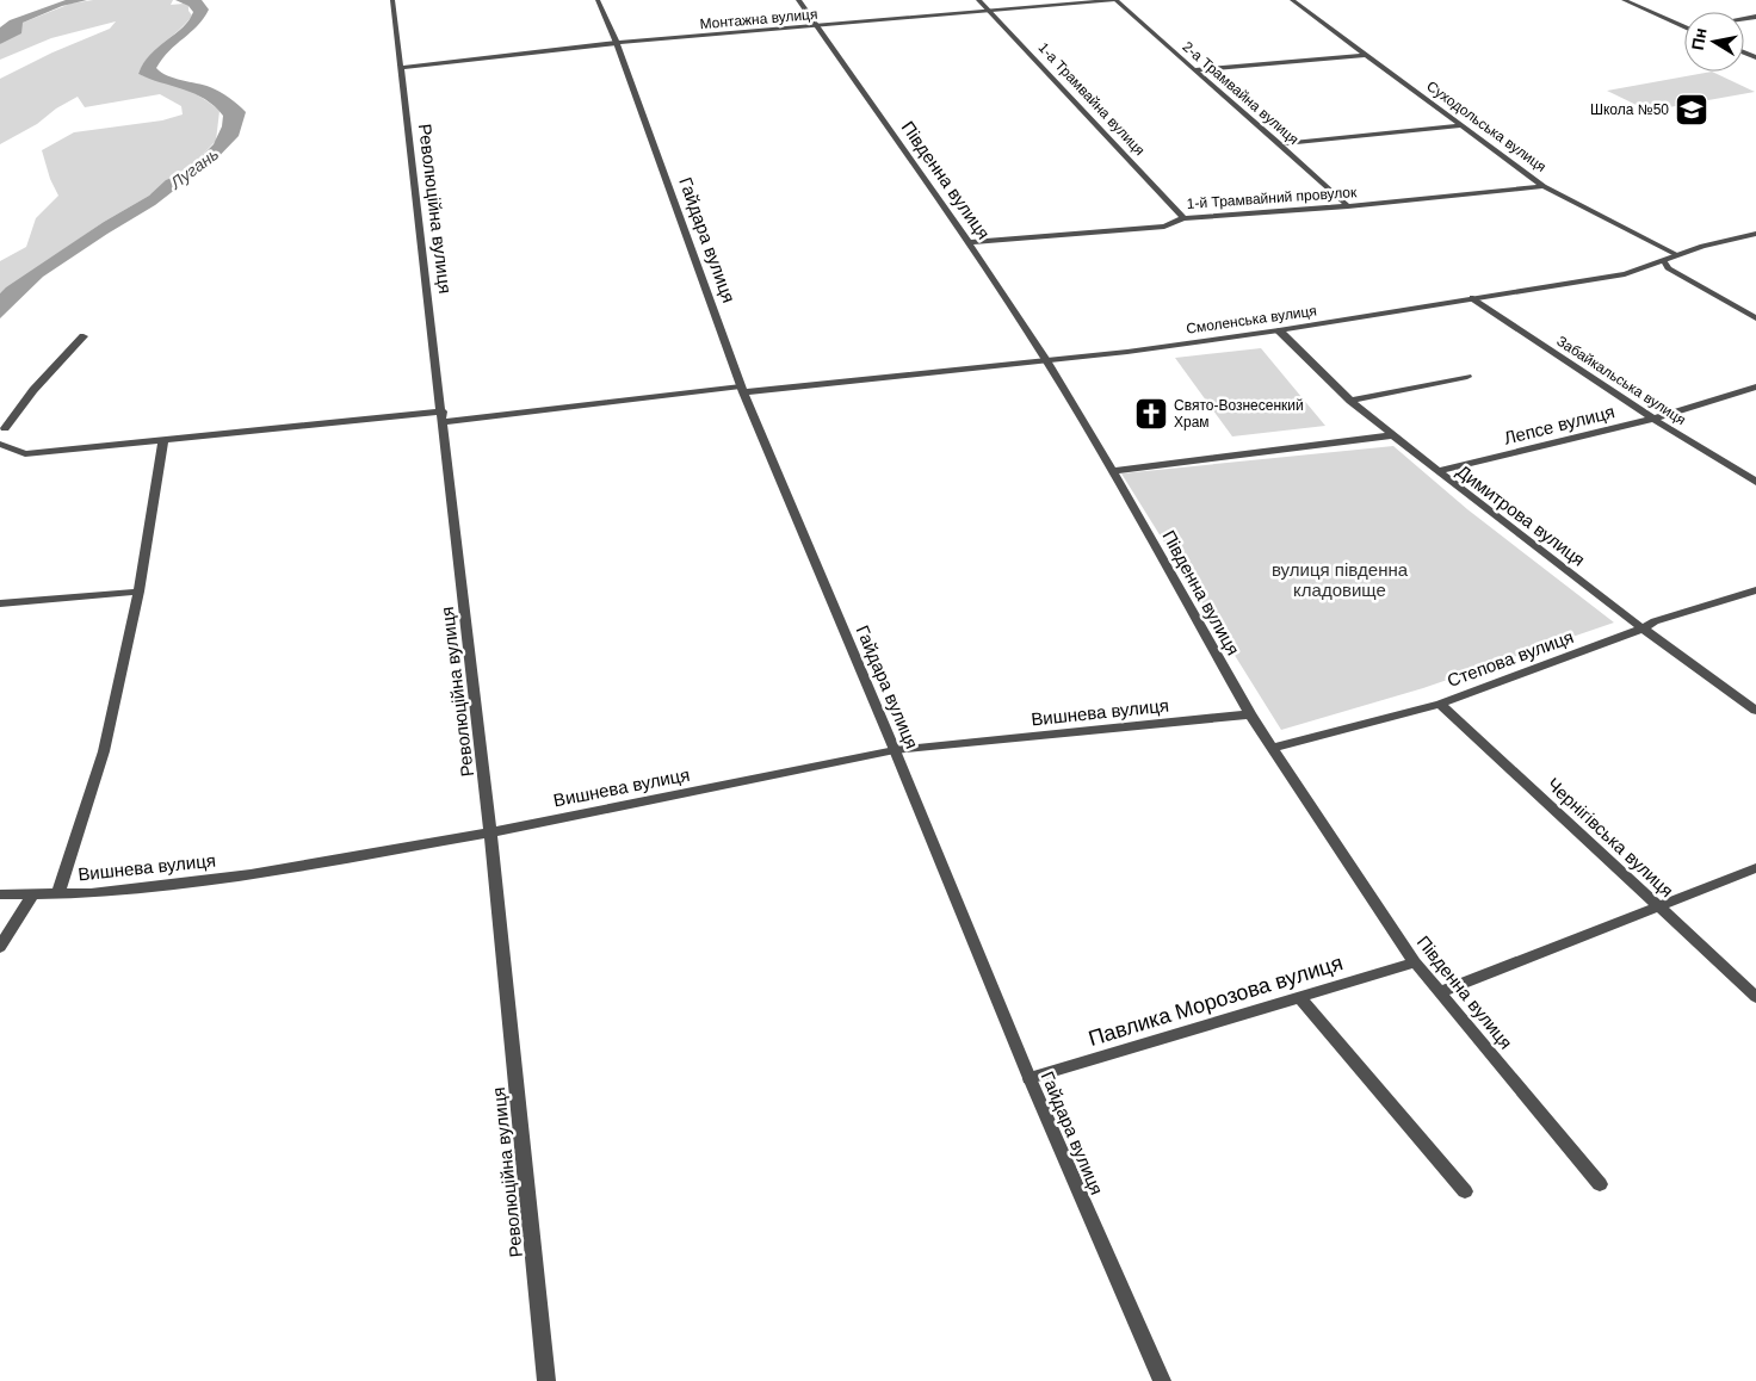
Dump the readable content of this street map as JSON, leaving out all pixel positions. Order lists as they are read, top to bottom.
{
  "streets": {
    "street": [
      "Монтажна вулиця",
      "2-а Трамвайна вулиця",
      "1-а Трамвайна вулиця",
      "Суходольська вулиця",
      "Південна вулиця",
      "1-й Трамвайний провулок",
      "Революційна вулиця",
      "Гайдара вулиця",
      "Смоленська вулиця",
      "Забайкальська вулиця",
      "Лепсе вулиця",
      "Димитрова вулиця",
      "Степова вулиця",
      "Вишнева вулиця",
      "Чернігівська вулиця",
      "Павлика Морозова вулиця"
    ]
  },
  "crossings": [
    ["Монтажна вулиця", "2-а Трамвайна вулиця"],
    ["Монтажна вулиця", "1-а Трамвайна вулиця"],
    ["Монтажна вулиця", "Південна вулиця"],
    ["Монтажна вулиця", "Революційна вулиця"],
    ["Монтажна вулиця", "Гайдара вулиця"],
    ["2-а Трамвайна вулиця", "1-й Трамвайний провулок"],
    ["1-а Трамвайна вулиця", "1-й Трамвайний провулок"],
    ["Суходольська вулиця", "1-й Трамвайний провулок"],
    ["Суходольська вулиця", "Смоленська вулиця"],
    ["Південна вулиця", "1-й Трамвайний провулок"],
    ["Південна вулиця", "Смоленська вулиця"],
    ["Південна вулиця", "Степова вулиця"],
    ["Південна вулиця", "Вишнева вулиця"],
    ["Південна вулиця", "Павлика Морозова вулиця"],
    ["Революційна вулиця", "Смоленська вулиця"],
    ["Революційна вулиця", "Вишнева вулиця"],
    ["Гайдара вулиця", "Смоленська вулиця"],
    ["Гайдара вулиця", "Вишнева вулиця"],
    ["Гайдара вулиця", "Павлика Морозова вулиця"],
    ["Смоленська вулиця", "Забайкальська вулиця"],
    ["Смоленська вулиця", "Димитрова вулиця"],
    ["Забайкальська вулиця", "Лепсе вулиця"],
    ["Лепсе вулиця", "Димитрова вулиця"],
    ["Димитрова вулиця", "Степова вулиця"],
    ["Степова вулиця", "Чернігівська вулиця"]
  ],
  "water": ["Лугань"],
  "parks": ["вулиця південна кладовище"],
  "places": {
    "school or university": ["Школа №50"],
    "church": ["Свято-Вознесенкий Храм"]
  },
  "north": "left"
}
